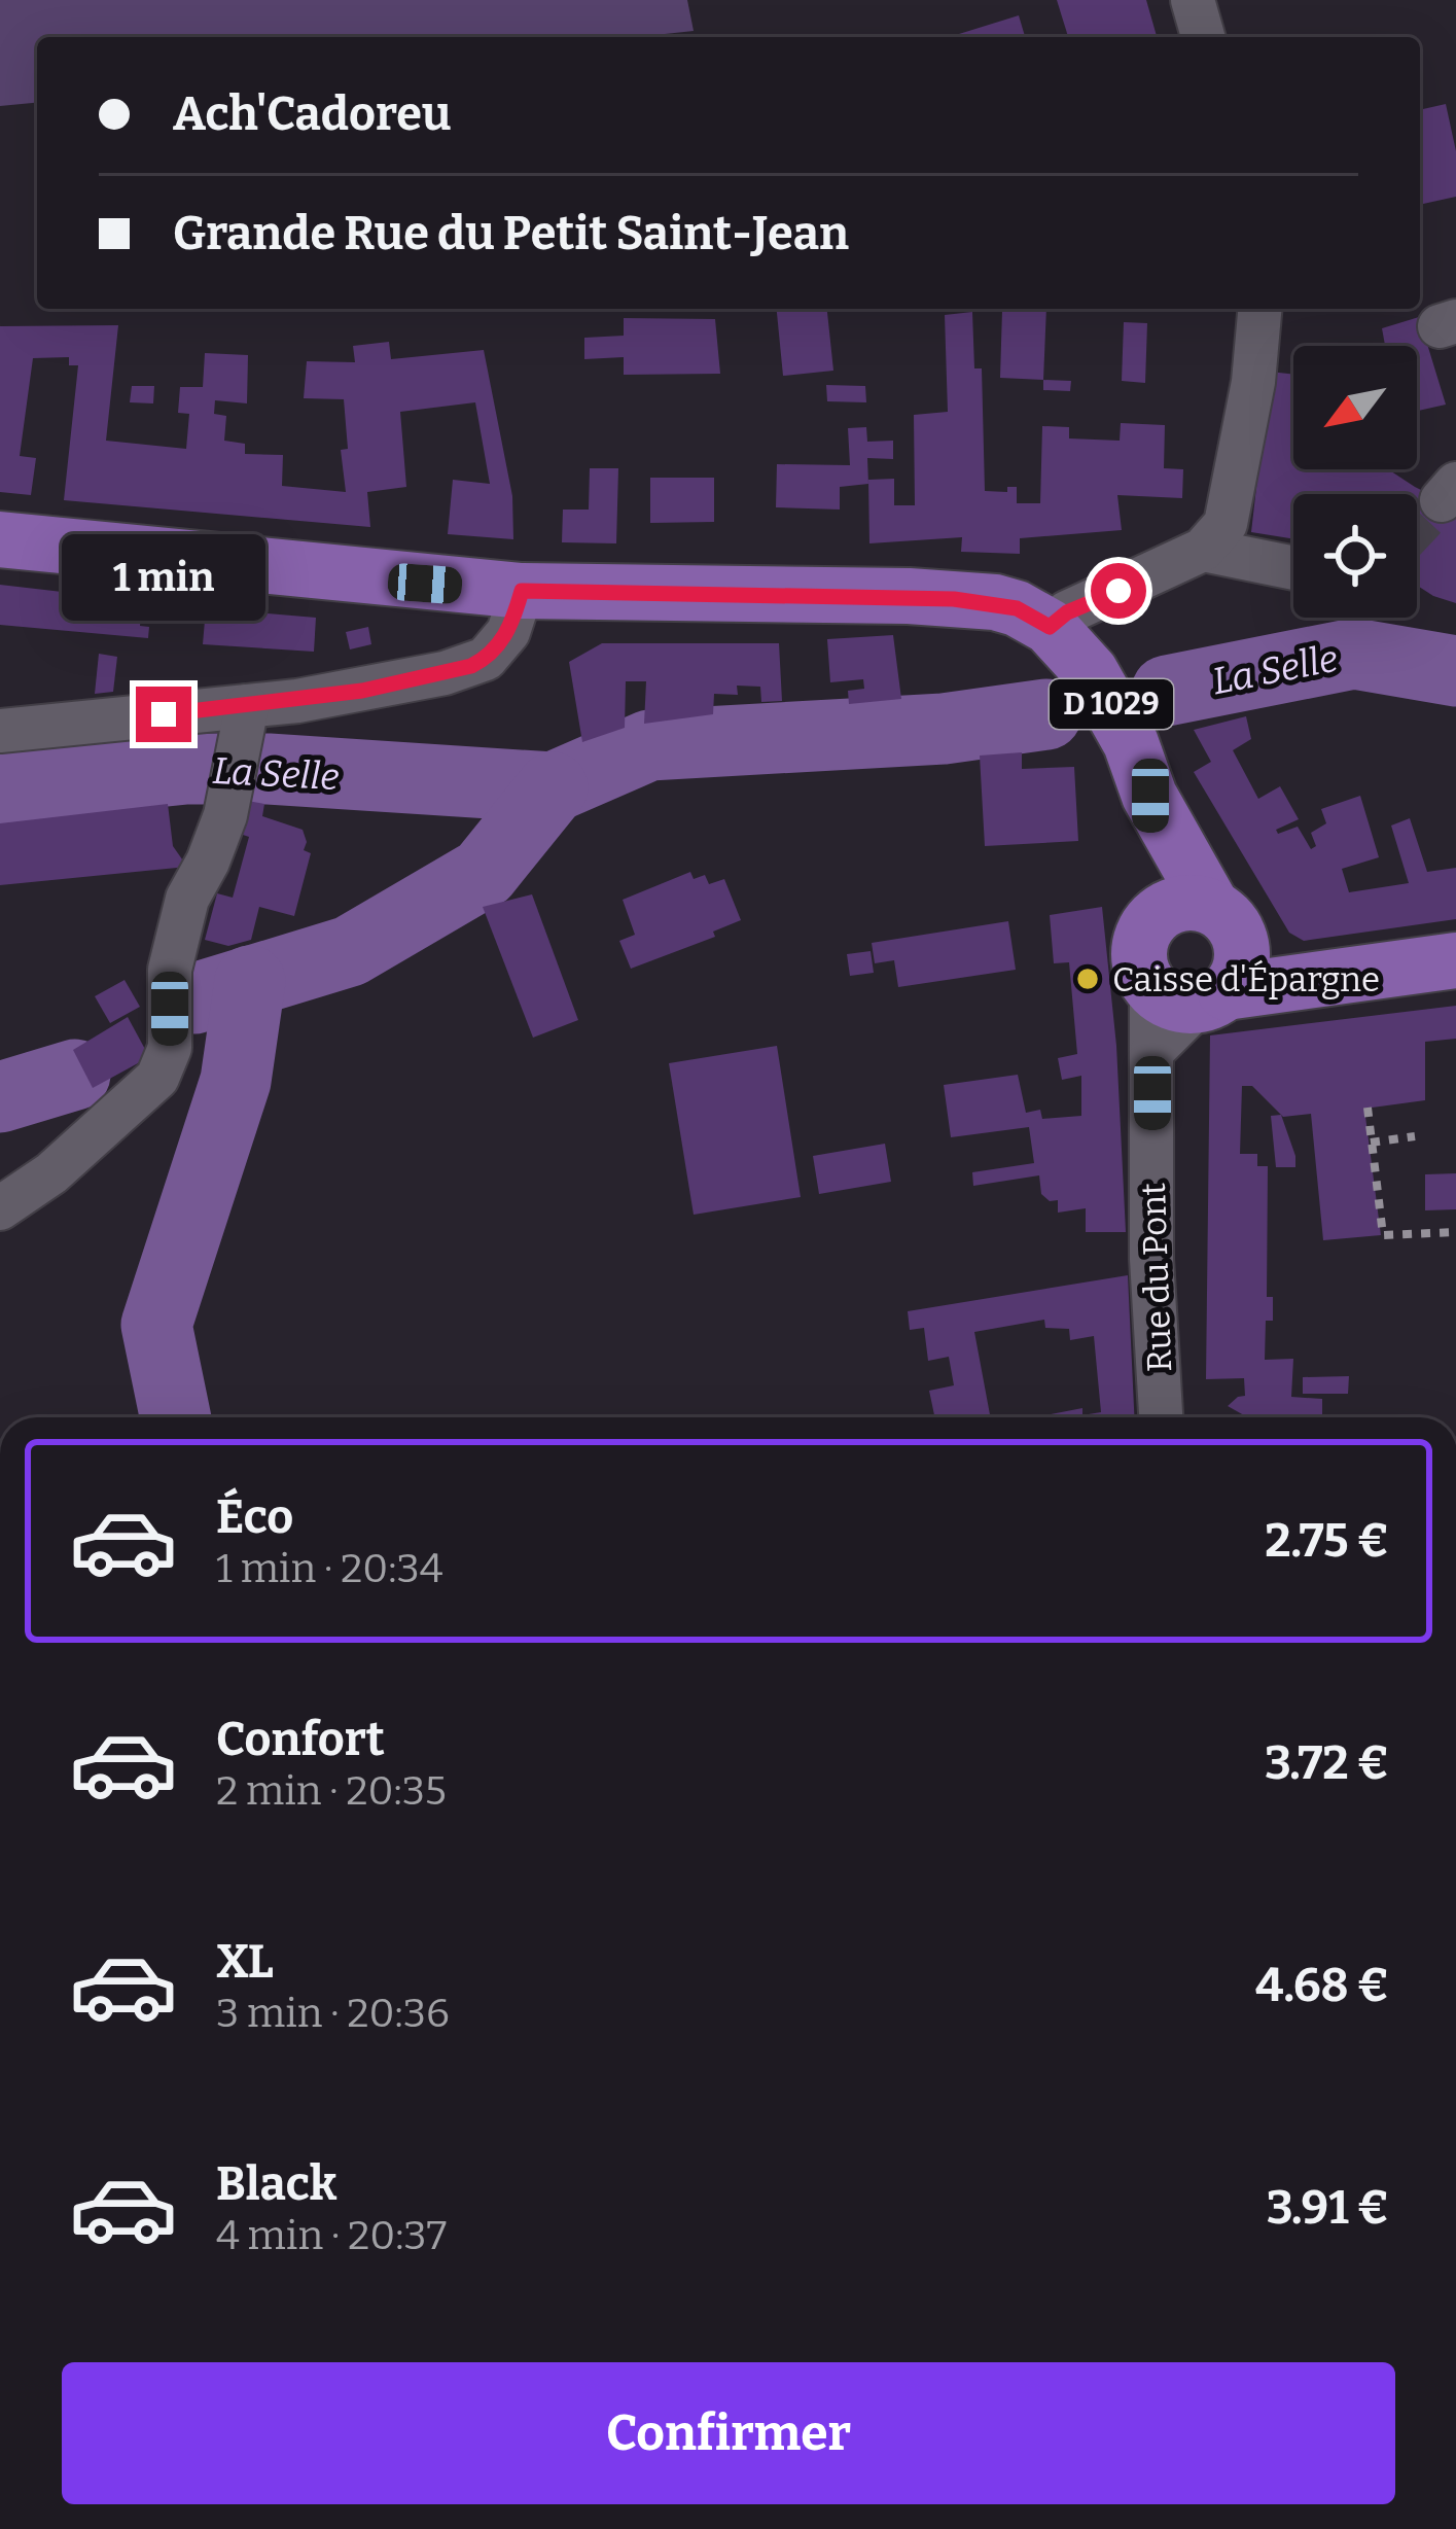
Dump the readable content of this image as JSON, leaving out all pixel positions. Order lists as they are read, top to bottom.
{
  "streets": {
    "main road": ["D 1029"],
    "street": ["Rue du Pont"]
  },
  "crossings": [
    ["D 1029", "Rue du Pont"]
  ],
  "water": ["La Selle"],
  "places": ["Caisse d'Épargne"],
  "north": "bottom left",
  "page": {
    "banner": ["Ach'Cadoreu", "Grande Rue du Petit Saint-Jean"],
    "bubble": "1 min",
    "list": [
      {
        "name": "Éco",
        "note": "1 min · 20:34",
        "value": "2.75 €"
      },
      {
        "name": "Confort",
        "note": "2 min · 20:35",
        "value": "3.72 €"
      },
      {
        "name": "XL",
        "note": "3 min · 20:36",
        "value": "4.68 €"
      },
      {
        "name": "Black",
        "note": "4 min · 20:37",
        "value": "3.91 €"
      }
    ],
    "buttons": "Confirmer"
  }
}
